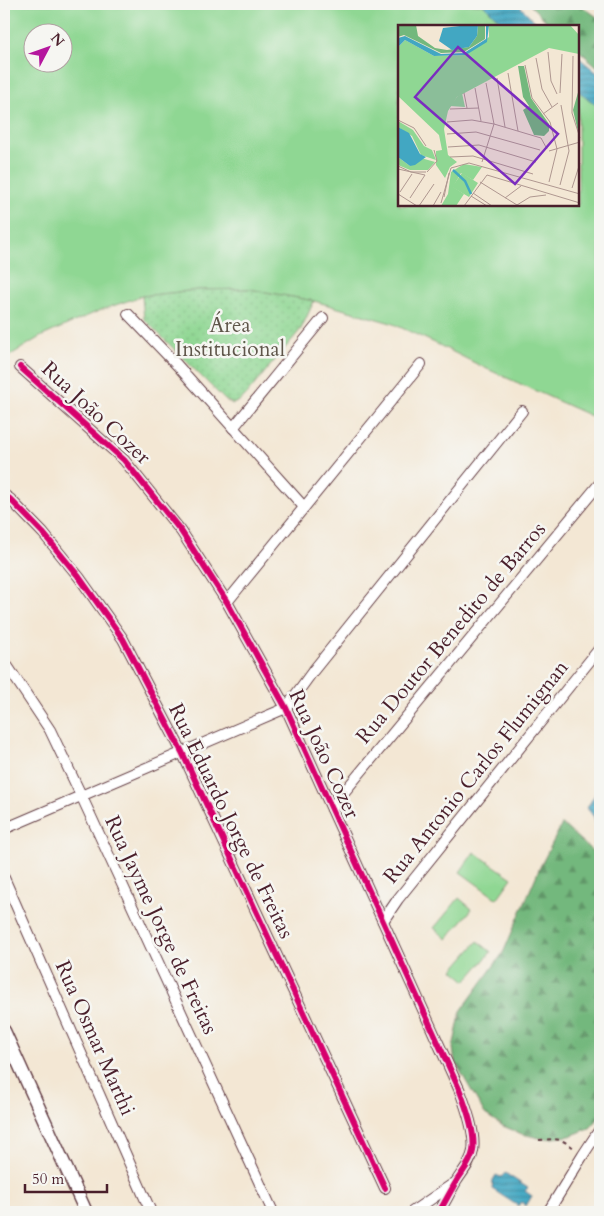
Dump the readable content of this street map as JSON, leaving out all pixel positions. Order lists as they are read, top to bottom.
{
  "streets": {
    "street": [
      "Rua João Cozer",
      "Rua Doutor Benedito de Barros",
      "Rua Antonio Carlos Flumignan",
      "Rua Eduardo Jorge de Freitas",
      "Rua Jayme Jorge de Freitas",
      "Rua Osmar Marthi"
    ]
  },
  "crossings": [
    ["Rua João Cozer", "Rua Doutor Benedito de Barros"],
    ["Rua João Cozer", "Rua Antonio Carlos Flumignan"]
  ],
  "parks": ["Área Institucional"],
  "scale_bar": "50 m",
  "north": "top right"
}
